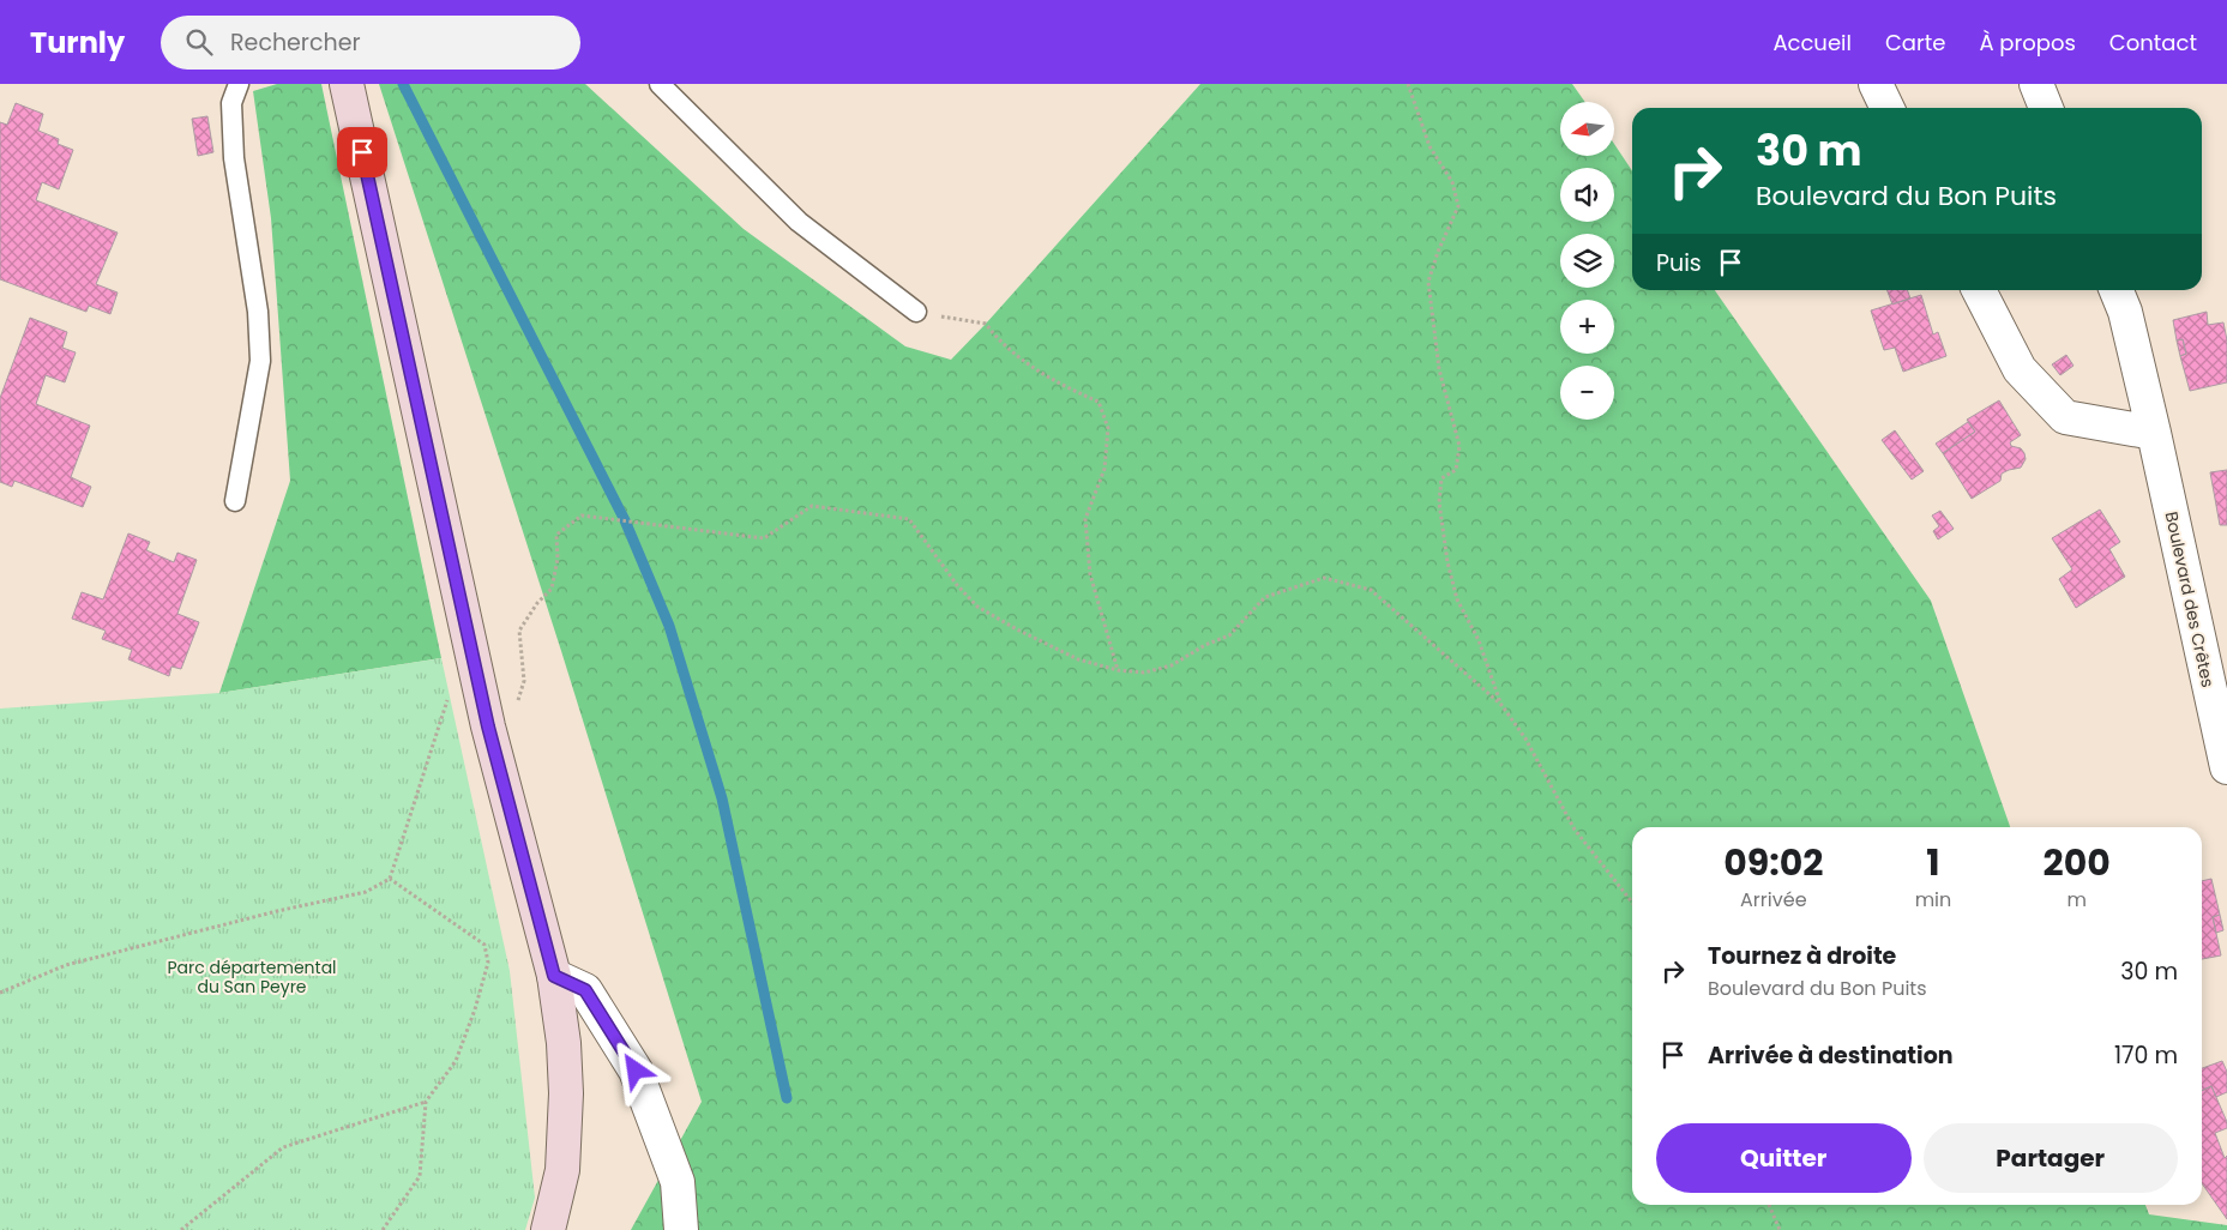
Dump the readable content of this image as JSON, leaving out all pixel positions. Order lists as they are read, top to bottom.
{
  "streets": {
    "street": ["Boulevard des Crêtes"]
  },
  "parks": ["Parc départemental du San Peyre"],
  "north": "left",
  "page": {
    "header": "Turnly",
    "search": "Rechercher",
    "nav": [
      "Accueil",
      "Carte",
      "À propos",
      "Contact"
    ],
    "map_buttons": ["+", "−"],
    "turn": ["30 m", "Boulevard du Bon Puits"],
    "then": "Puis",
    "eta": [
      "09:02",
      "Arrivée",
      "1",
      "min",
      "200",
      "m"
    ],
    "list": [
      {
        "name": "Tournez à droite",
        "note": "Boulevard du Bon Puits",
        "value": "30 m"
      },
      {
        "name": "Arrivée à destination",
        "value": "170 m"
      }
    ],
    "buttons": ["Quitter", "Partager"]
  }
}
